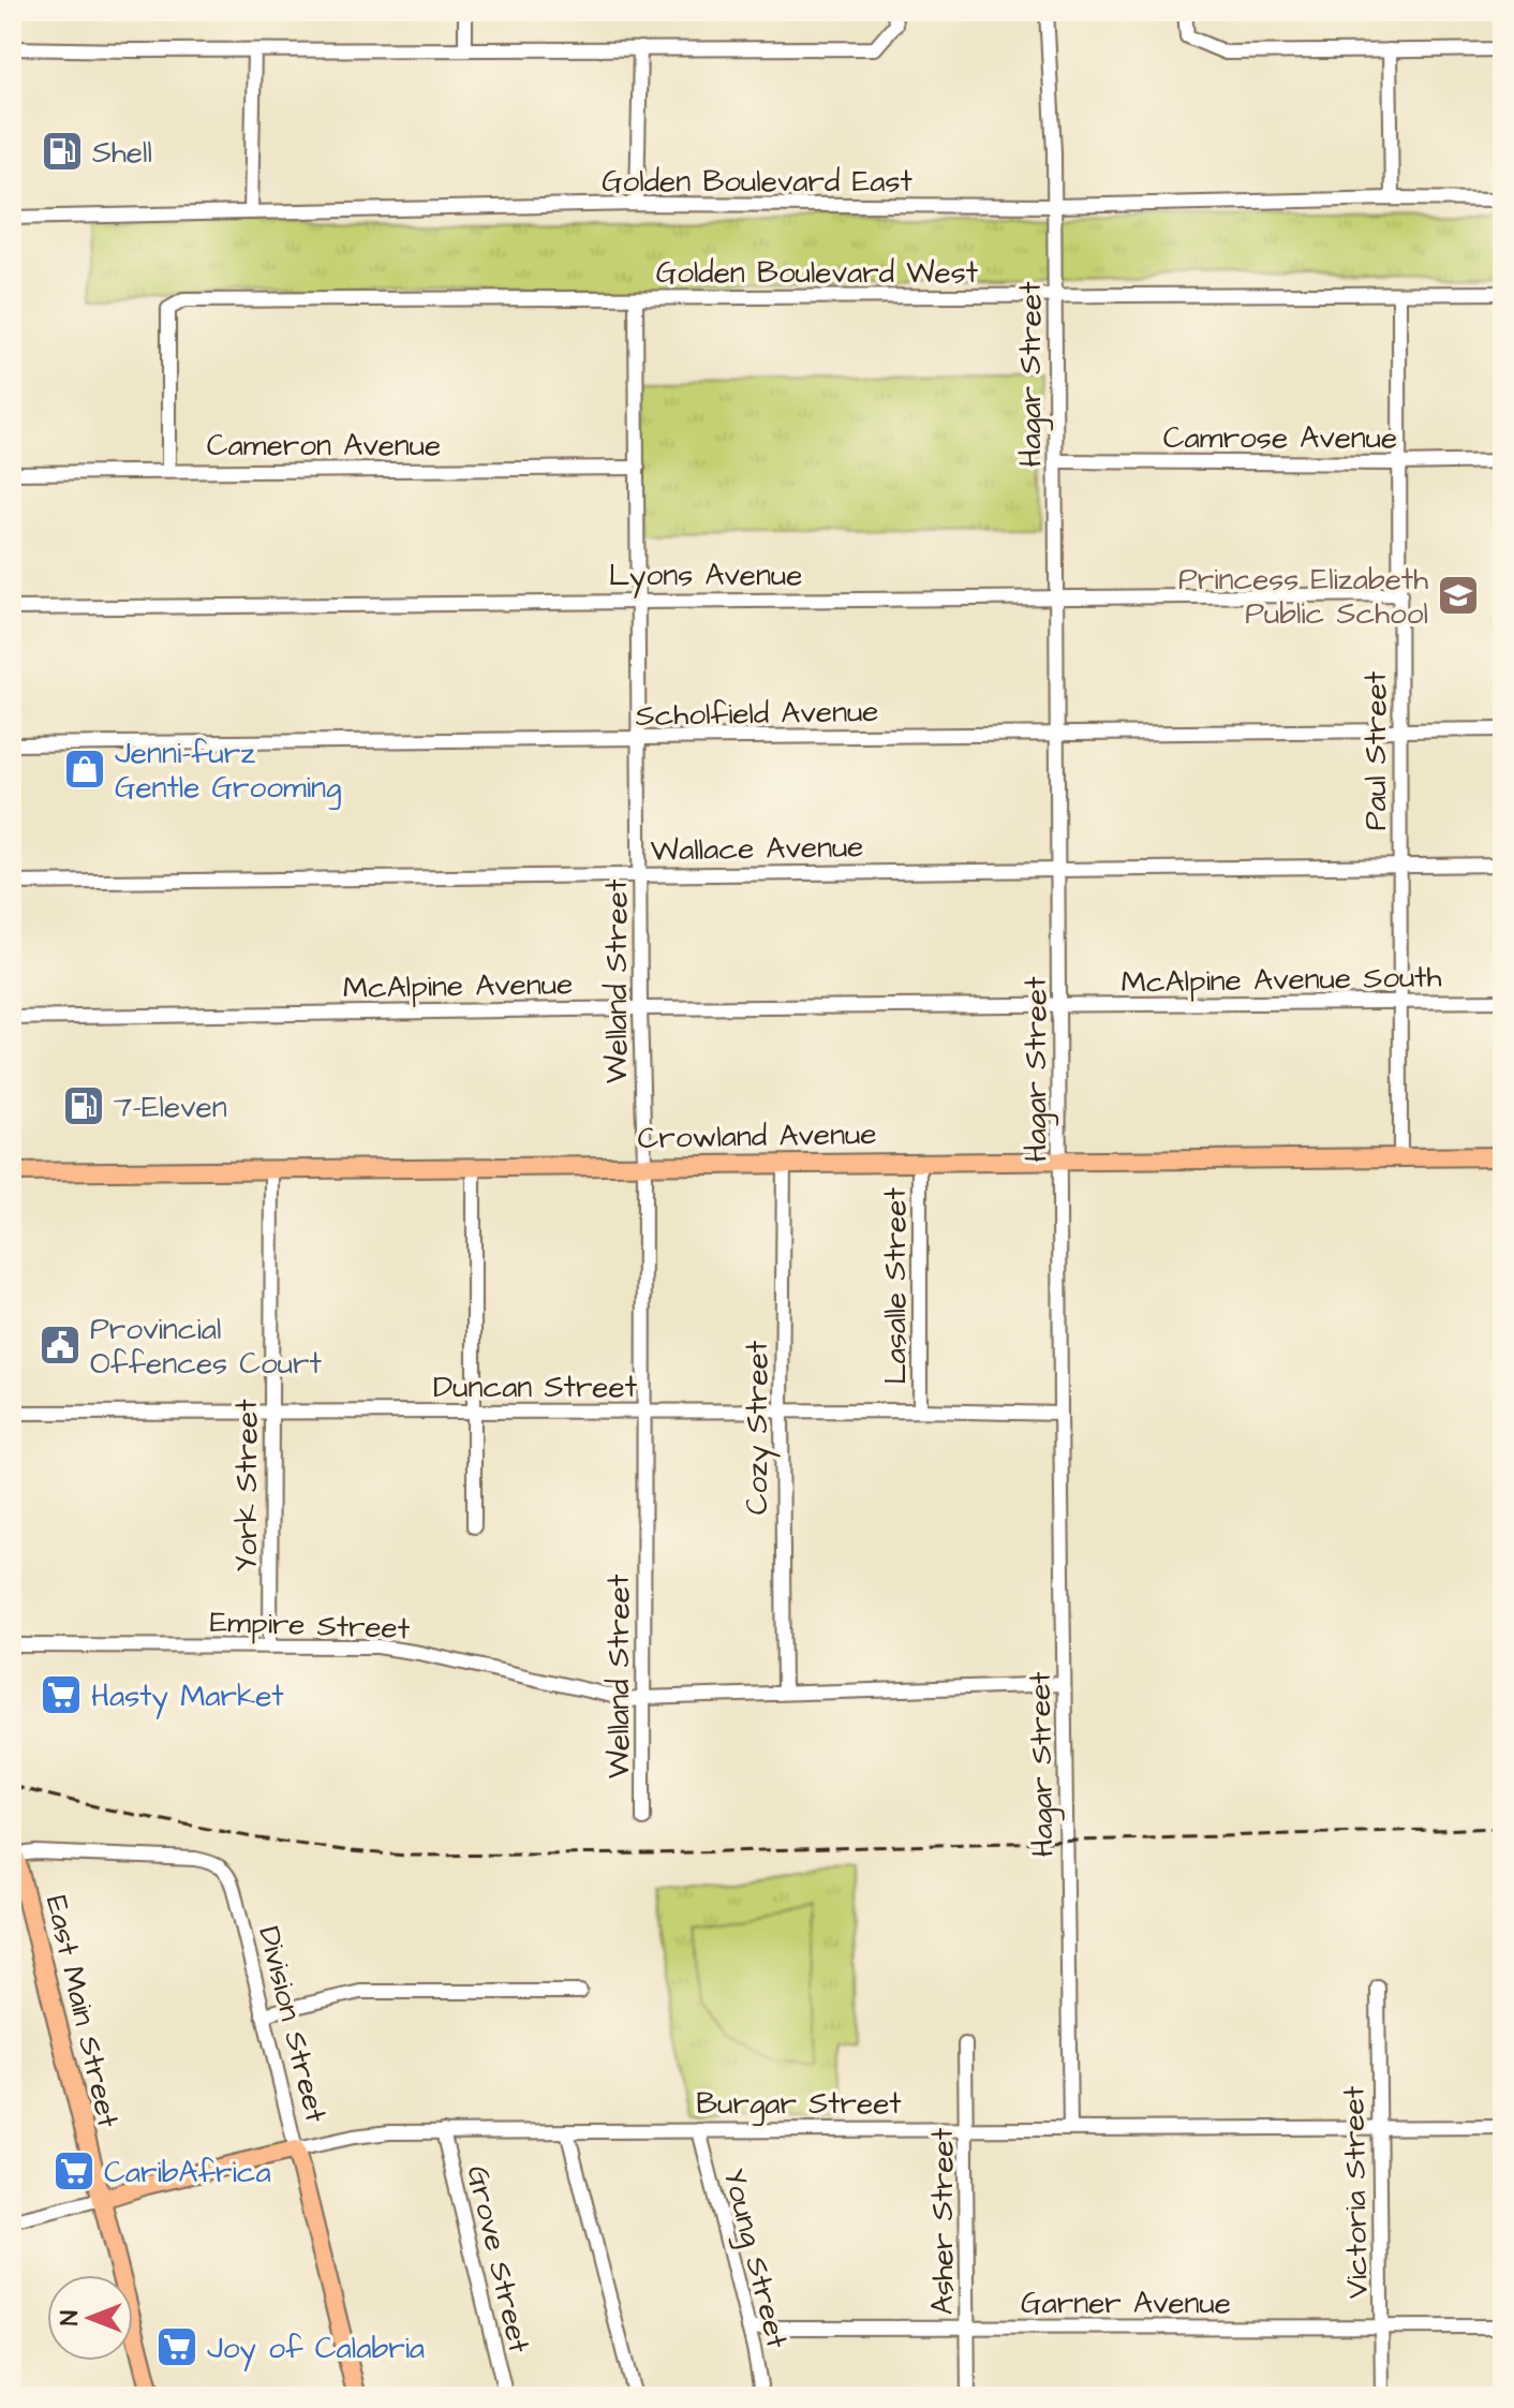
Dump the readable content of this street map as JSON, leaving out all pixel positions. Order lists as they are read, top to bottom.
{
  "streets": {
    "main road": [
      "Crowland Avenue",
      "East Main Street",
      "Division Street",
      "Burgar Street"
    ],
    "street": [
      "Golden Boulevard East",
      "Golden Boulevard West",
      "Hagar Street",
      "Camrose Avenue",
      "Cameron Avenue",
      "Lyons Avenue",
      "Scholfield Avenue",
      "Paul Street",
      "Wallace Avenue",
      "McAlpine Avenue South",
      "Welland Street",
      "McAlpine Avenue",
      "Lasalle Street",
      "Duncan Street",
      "Cozy Street",
      "York Street",
      "Empire Street",
      "Victoria Street",
      "Asher Street",
      "Young Street",
      "Grove Street",
      "Garner Avenue"
    ]
  },
  "crossings": [
    ["Golden Boulevard East", "Hagar Street"],
    ["Golden Boulevard West", "Hagar Street"],
    ["Golden Boulevard West", "Cameron Avenue"],
    ["Golden Boulevard West", "Paul Street"],
    ["Golden Boulevard West", "Welland Street"],
    ["Hagar Street", "Camrose Avenue"],
    ["Hagar Street", "Lyons Avenue"],
    ["Hagar Street", "Scholfield Avenue"],
    ["Hagar Street", "Wallace Avenue"],
    ["Hagar Street", "McAlpine Avenue South"],
    ["Hagar Street", "McAlpine Avenue"],
    ["Hagar Street", "Crowland Avenue"],
    ["Hagar Street", "Duncan Street"],
    ["Hagar Street", "Empire Street"],
    ["Hagar Street", "Burgar Street"],
    ["Camrose Avenue", "Paul Street"],
    ["Cameron Avenue", "Welland Street"],
    ["Lyons Avenue", "Paul Street"],
    ["Lyons Avenue", "Welland Street"],
    ["Scholfield Avenue", "Paul Street"],
    ["Scholfield Avenue", "Welland Street"],
    ["Paul Street", "Wallace Avenue"],
    ["Paul Street", "McAlpine Avenue South"],
    ["Paul Street", "Crowland Avenue"],
    ["Wallace Avenue", "Welland Street"],
    ["McAlpine Avenue South", "McAlpine Avenue"],
    ["Welland Street", "McAlpine Avenue"],
    ["Welland Street", "Crowland Avenue"],
    ["Welland Street", "Duncan Street"],
    ["Welland Street", "Empire Street"],
    ["Crowland Avenue", "Lasalle Street"],
    ["Crowland Avenue", "Cozy Street"],
    ["Crowland Avenue", "York Street"],
    ["Lasalle Street", "Duncan Street"],
    ["Duncan Street", "Cozy Street"],
    ["Duncan Street", "York Street"],
    ["Cozy Street", "Empire Street"],
    ["York Street", "Empire Street"],
    ["East Main Street", "Division Street"],
    ["East Main Street", "Burgar Street"],
    ["Division Street", "Burgar Street"],
    ["Burgar Street", "Victoria Street"],
    ["Burgar Street", "Asher Street"],
    ["Burgar Street", "Young Street"],
    ["Burgar Street", "Grove Street"],
    ["Victoria Street", "Garner Avenue"],
    ["Asher Street", "Garner Avenue"],
    ["Young Street", "Garner Avenue"]
  ],
  "places": {
    "fuel station": ["Shell", "7-Eleven"],
    "school or university": ["Princess Elizabeth Public School"],
    "shop": ["Jenni-furz Gentle Grooming"],
    "public building": ["Provincial Offences Court"],
    "supermarket": ["Hasty Market", "CaribAfrica", "Joy of Calabria"]
  },
  "north": "left"
}
